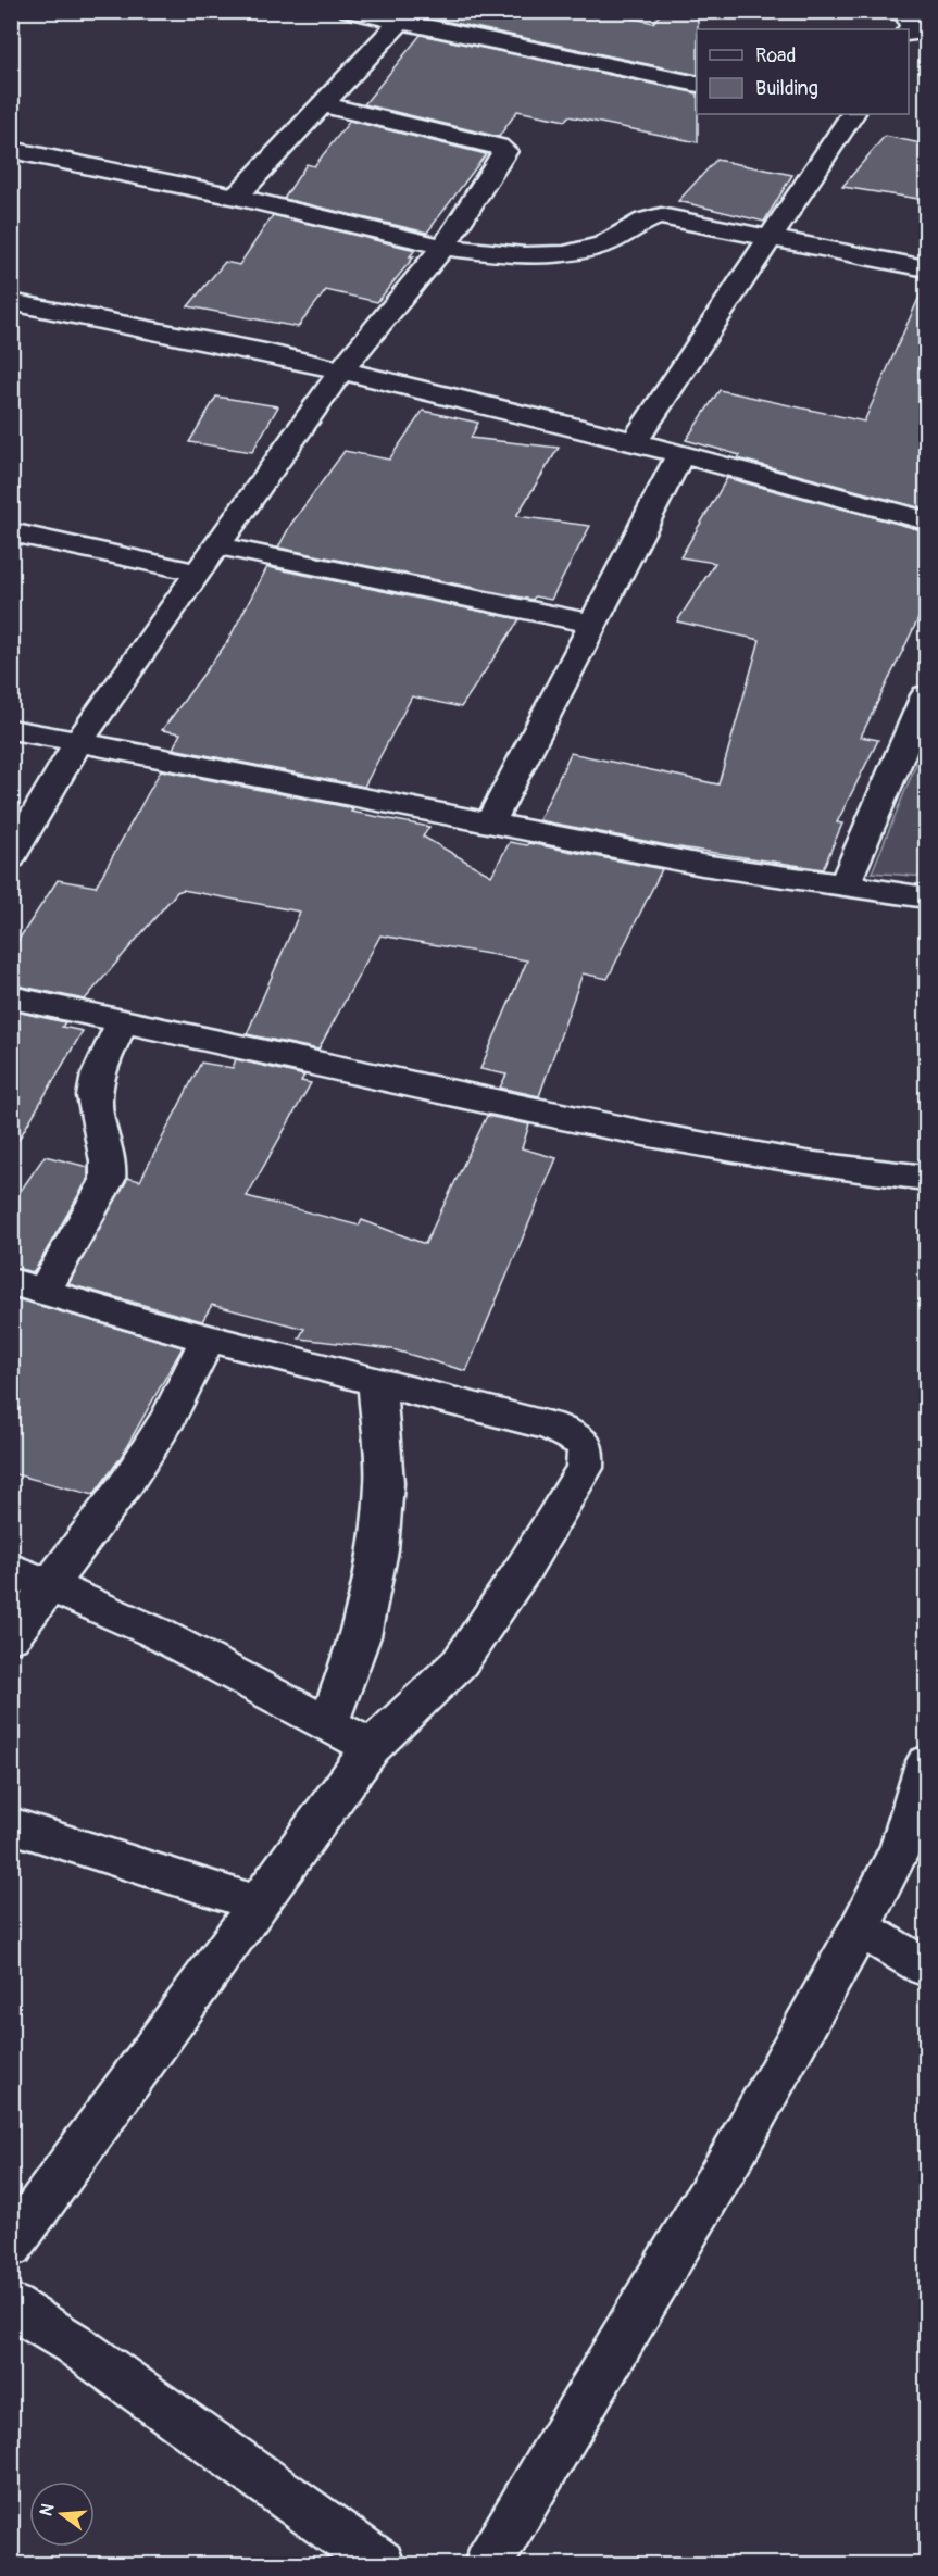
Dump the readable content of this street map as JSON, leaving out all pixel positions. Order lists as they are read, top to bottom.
{
  "legend": ["Road", "Building"],
  "north": "left"
}
